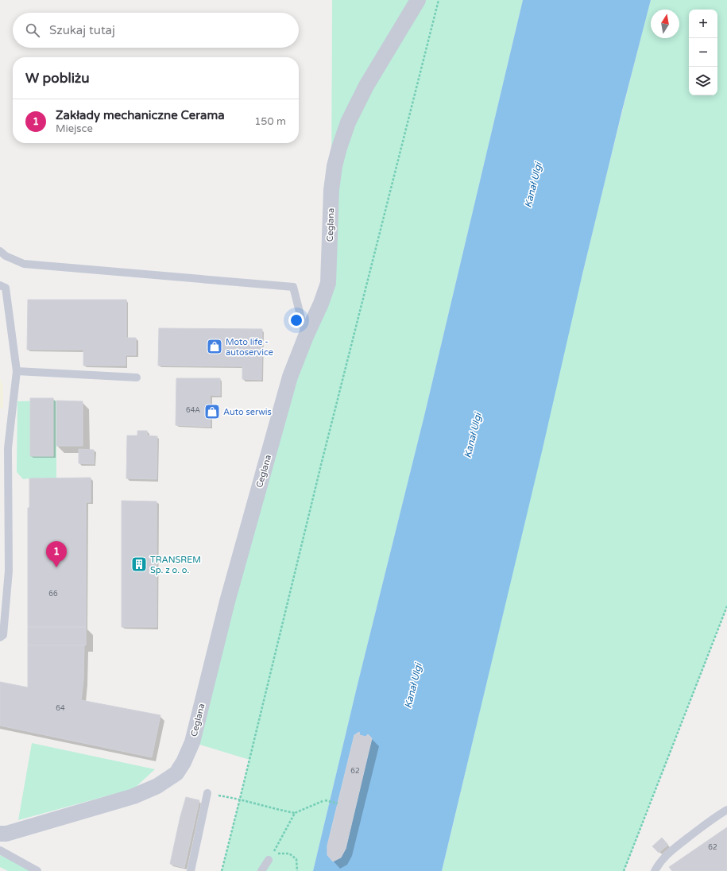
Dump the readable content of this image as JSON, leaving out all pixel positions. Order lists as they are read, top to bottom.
{
  "streets": {
    "street": ["Ceglana"]
  },
  "water": ["Kanał Ulgi"],
  "places": {
    "shop": ["Moto life - autoservice", "Auto serwis"],
    "building": ["TRANSREM Sp. z o. o."]
  },
  "house_numbers": [
    "64A",
    "66",
    "64",
    "62",
    "62"
  ],
  "north": "top",
  "page": {
    "map_buttons": ["+", "−"],
    "search": "Szukaj tutaj",
    "heading": "W pobliżu",
    "list": [
      {
        "mark": "1",
        "name": "Zakłady mechaniczne Cerama",
        "note": "Miejsce",
        "value": "150 m"
      }
    ],
    "pins": "1"
  }
}
